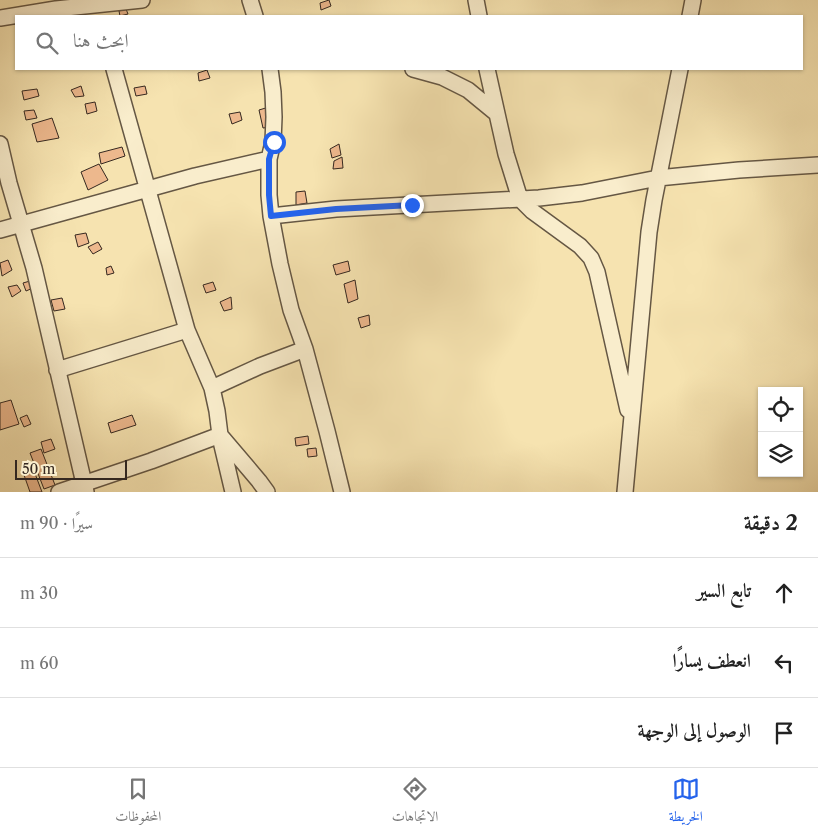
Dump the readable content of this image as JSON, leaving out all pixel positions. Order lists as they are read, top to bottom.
{
  "scale_bar": "50 m",
  "page": {
    "search": "ابحث هنا",
    "scale": "50 m",
    "heading": ["2 دقيقة", "سيرًا · 90 m"],
    "list": [
      ["تابع السير", "30 m"],
      ["انعطف يسارًا", "60 m"],
      "الوصول إلى الوجهة"
    ],
    "nav": ["الخريطة", "الاتجاهات", "المحفوظات"]
  }
}
